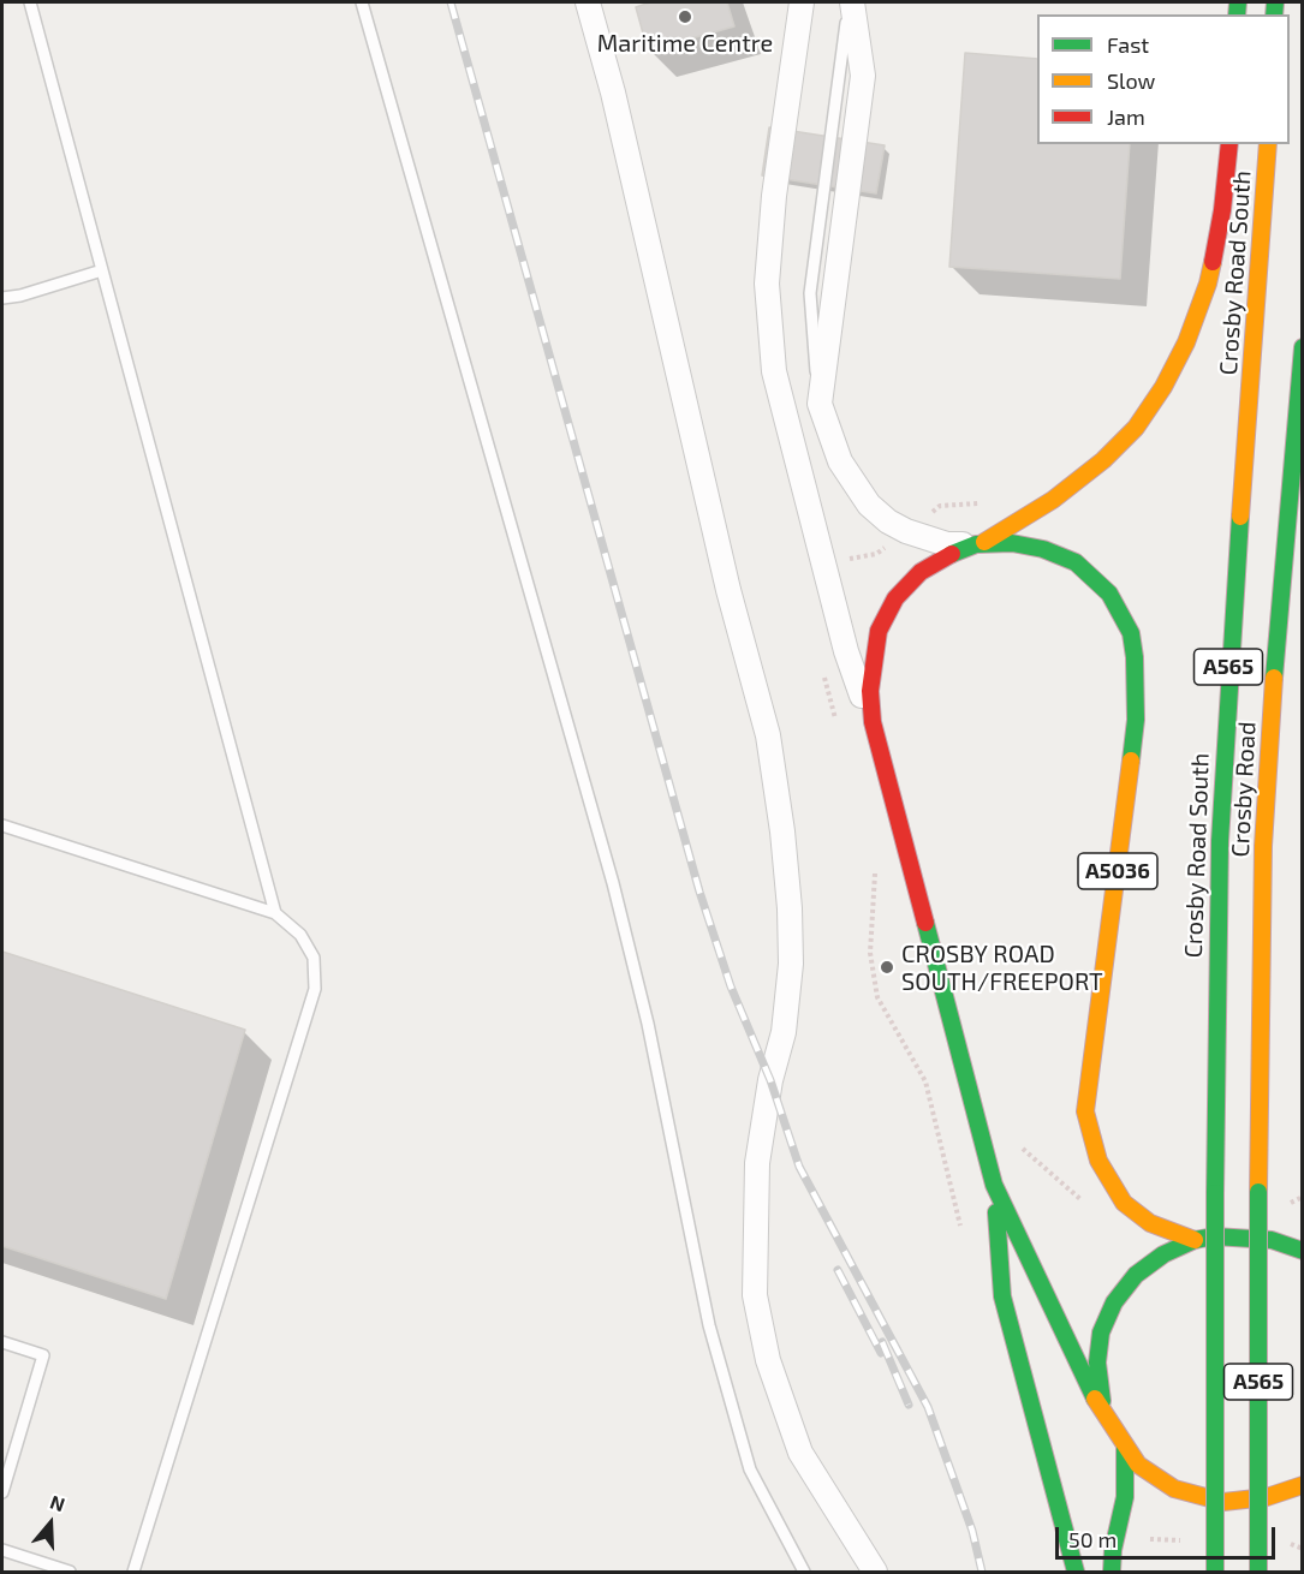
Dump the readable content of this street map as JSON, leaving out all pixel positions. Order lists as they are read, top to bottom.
{
  "streets": {
    "highway": [
      "Crosby Road South",
      "A565",
      "Crosby Road",
      "A5036"
    ]
  },
  "places": ["Maritime Centre", "CROSBY ROAD SOUTH/FREEPORT"],
  "legend": ["Fast", "Slow", "Jam"],
  "scale_bar": "50 m",
  "north": "top"
}
